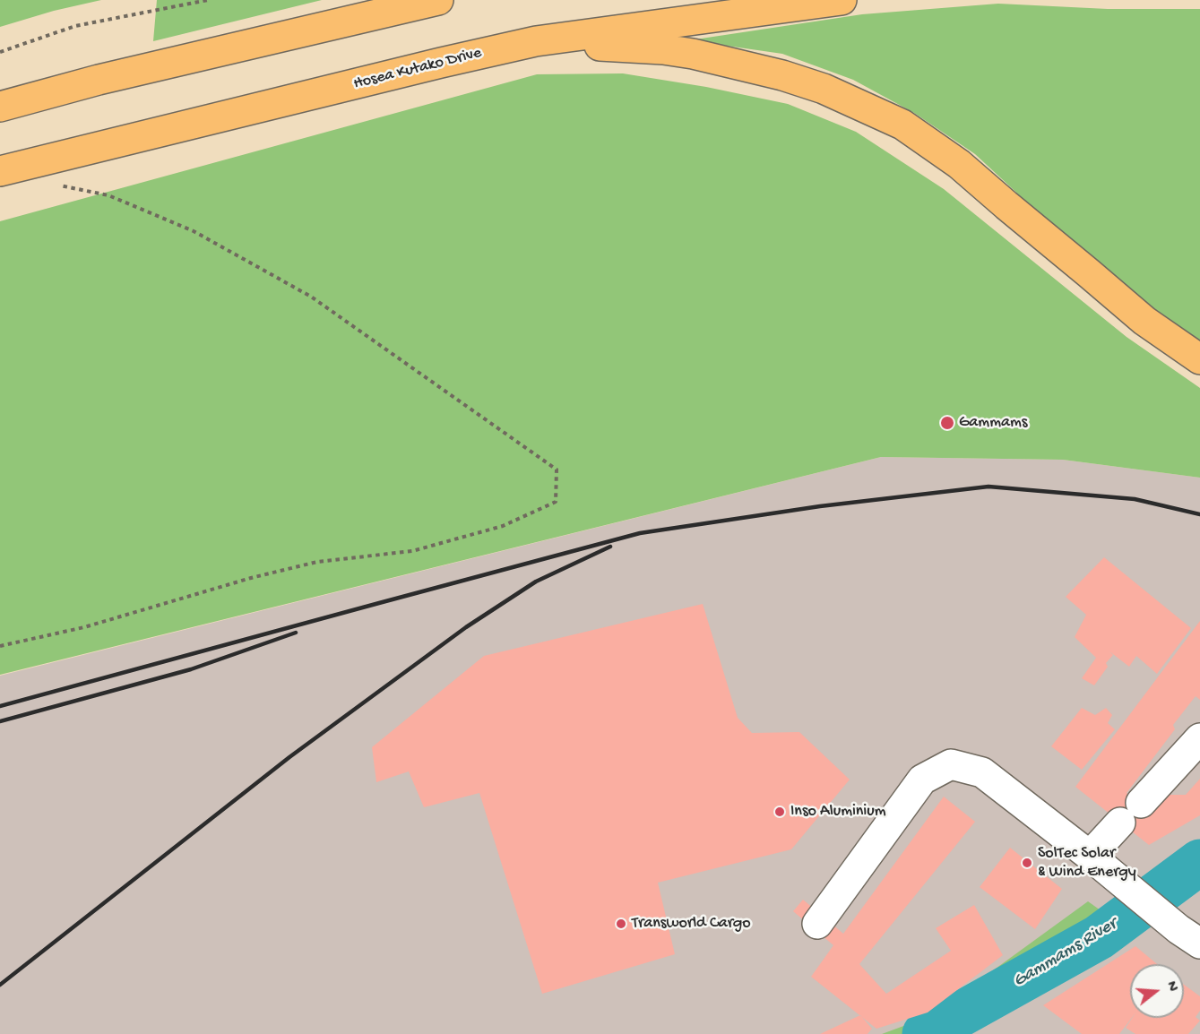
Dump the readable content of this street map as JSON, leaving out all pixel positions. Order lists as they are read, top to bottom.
{
  "streets": {
    "main road": ["Hosea Kutako Drive"]
  },
  "water": ["Gammams River"],
  "places": [
    "Gammams",
    "Inso Aluminium",
    "SolTec Solar & Wind Energy",
    "Transworld Cargo"
  ],
  "north": "right"
}
